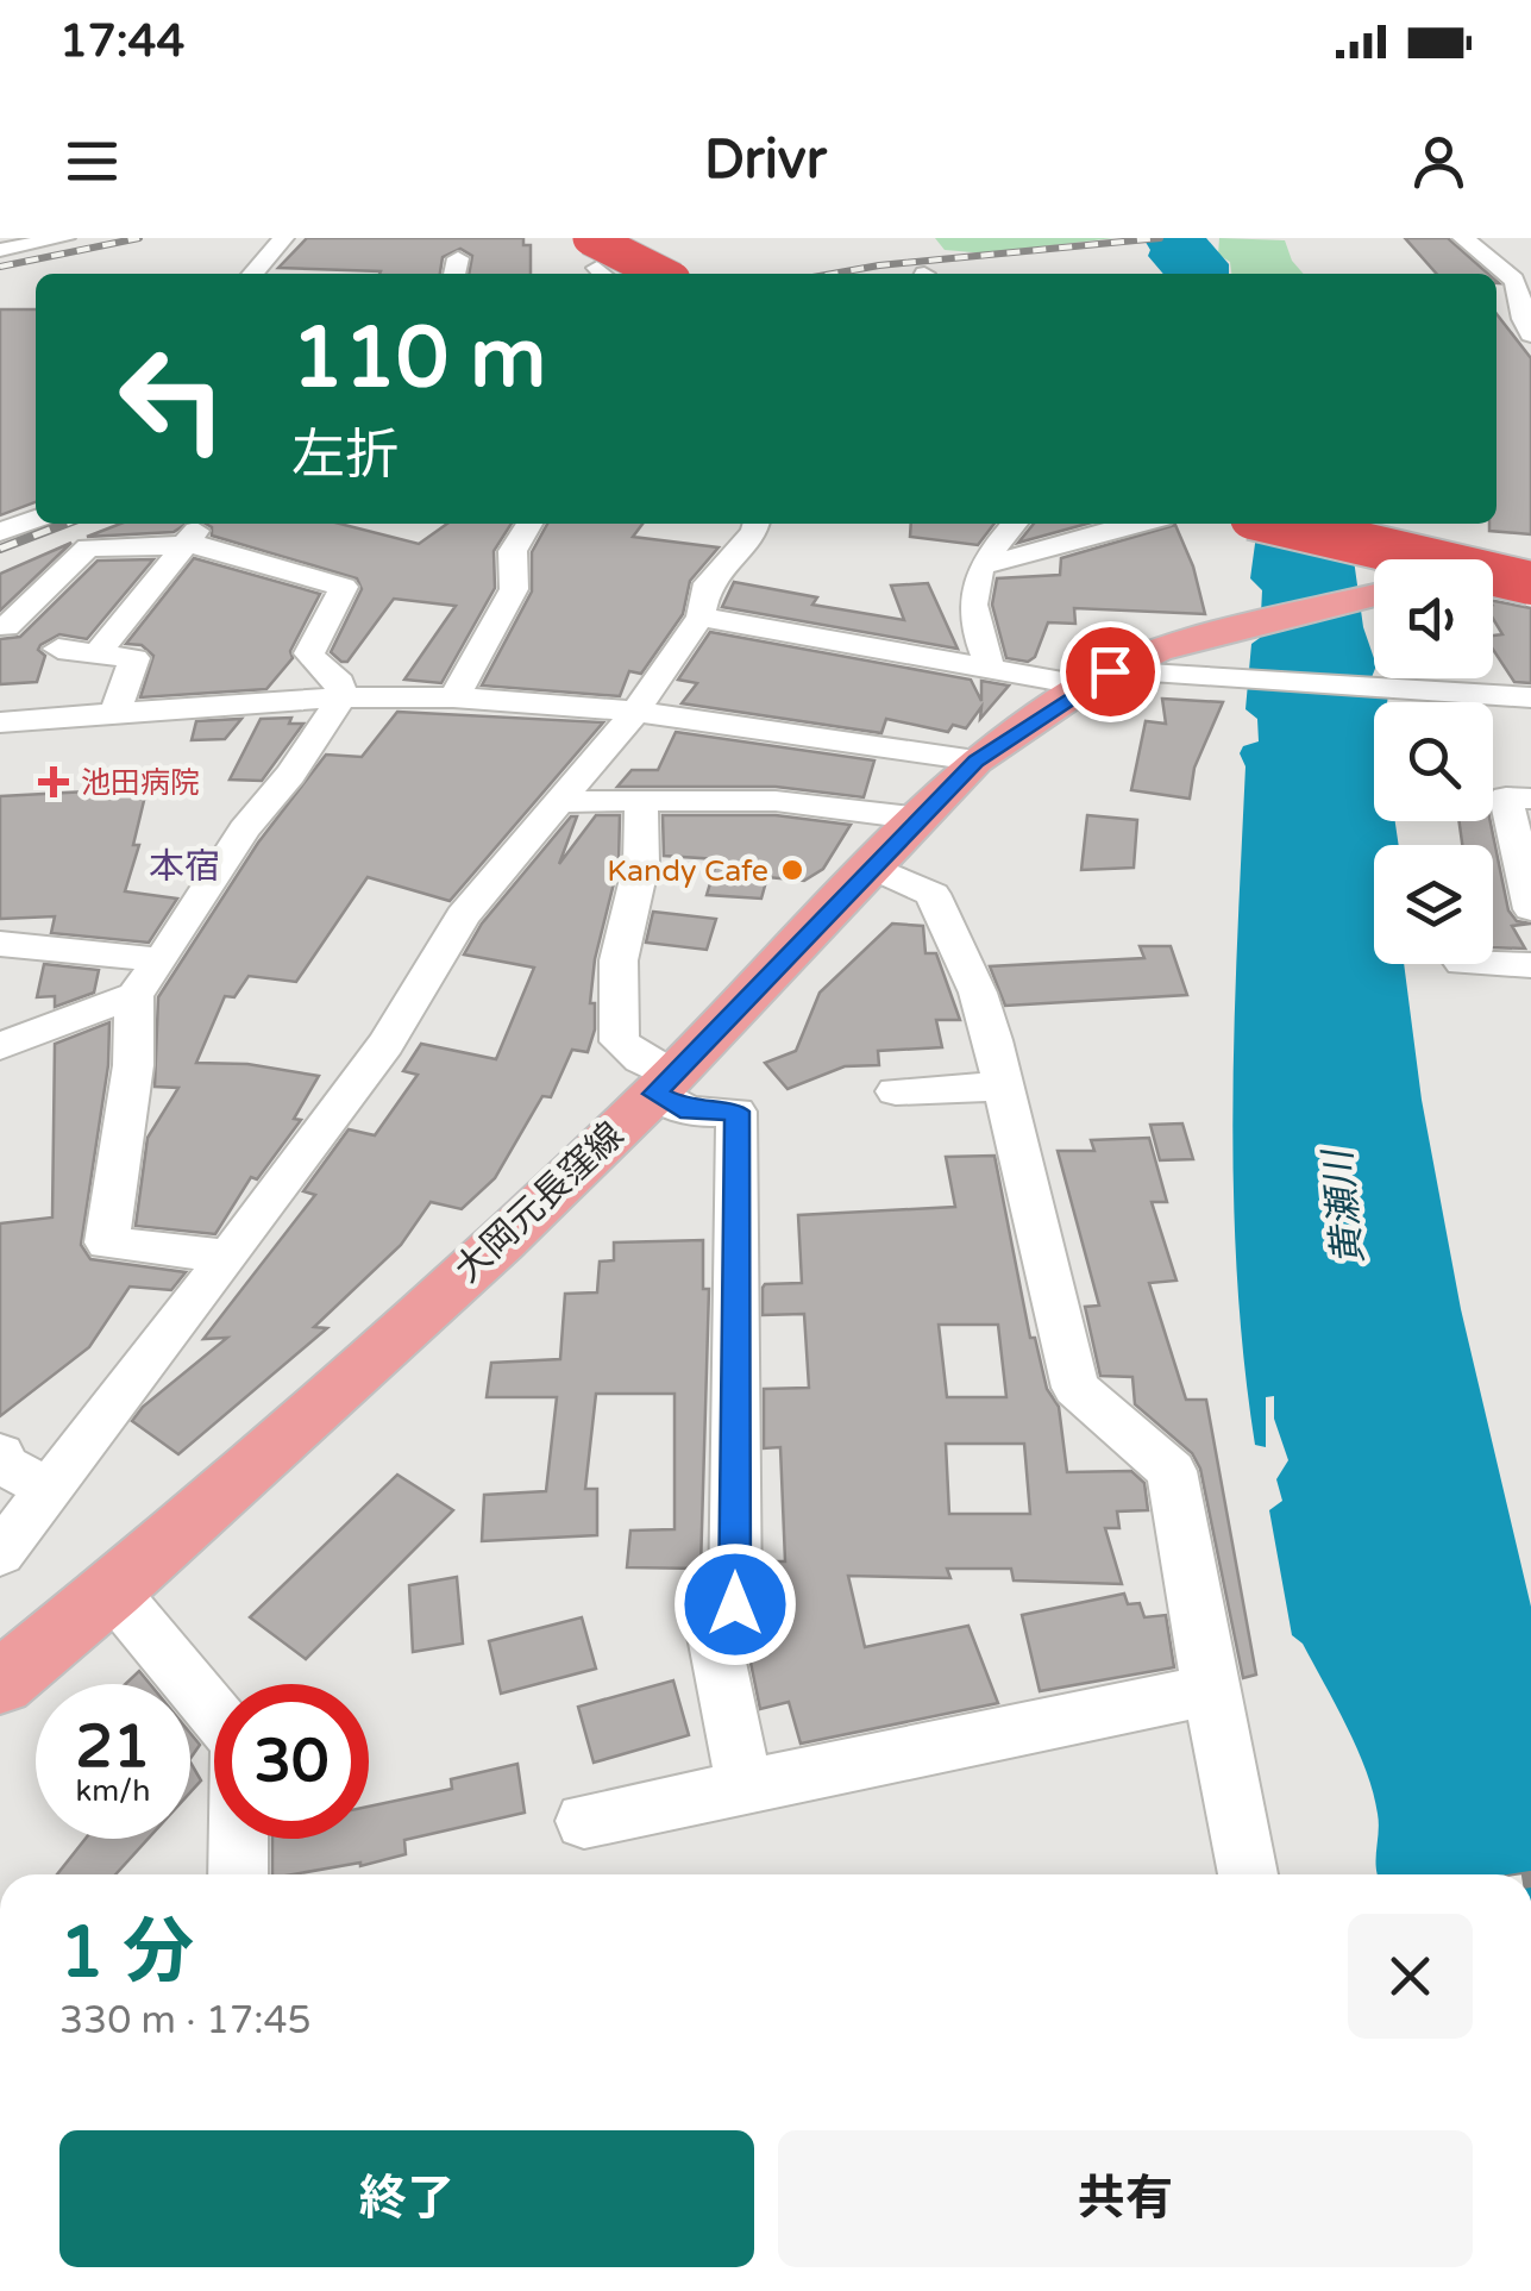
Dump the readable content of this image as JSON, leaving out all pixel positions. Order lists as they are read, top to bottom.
{
  "streets": {
    "main road": ["大岡元長窪線"]
  },
  "districts": ["本宿"],
  "water": ["黄瀬川"],
  "places": {
    "health": ["池田病院"],
    "other": ["Kandy Cafe"]
  },
  "page": {
    "status": "17:44",
    "header": "Drivr",
    "turn": ["110 m", "左折"],
    "speed": "21 km/h",
    "limit": "30",
    "heading": ["1 分", "330 m · 17:45"],
    "buttons": ["終了", "共有"]
  }
}
